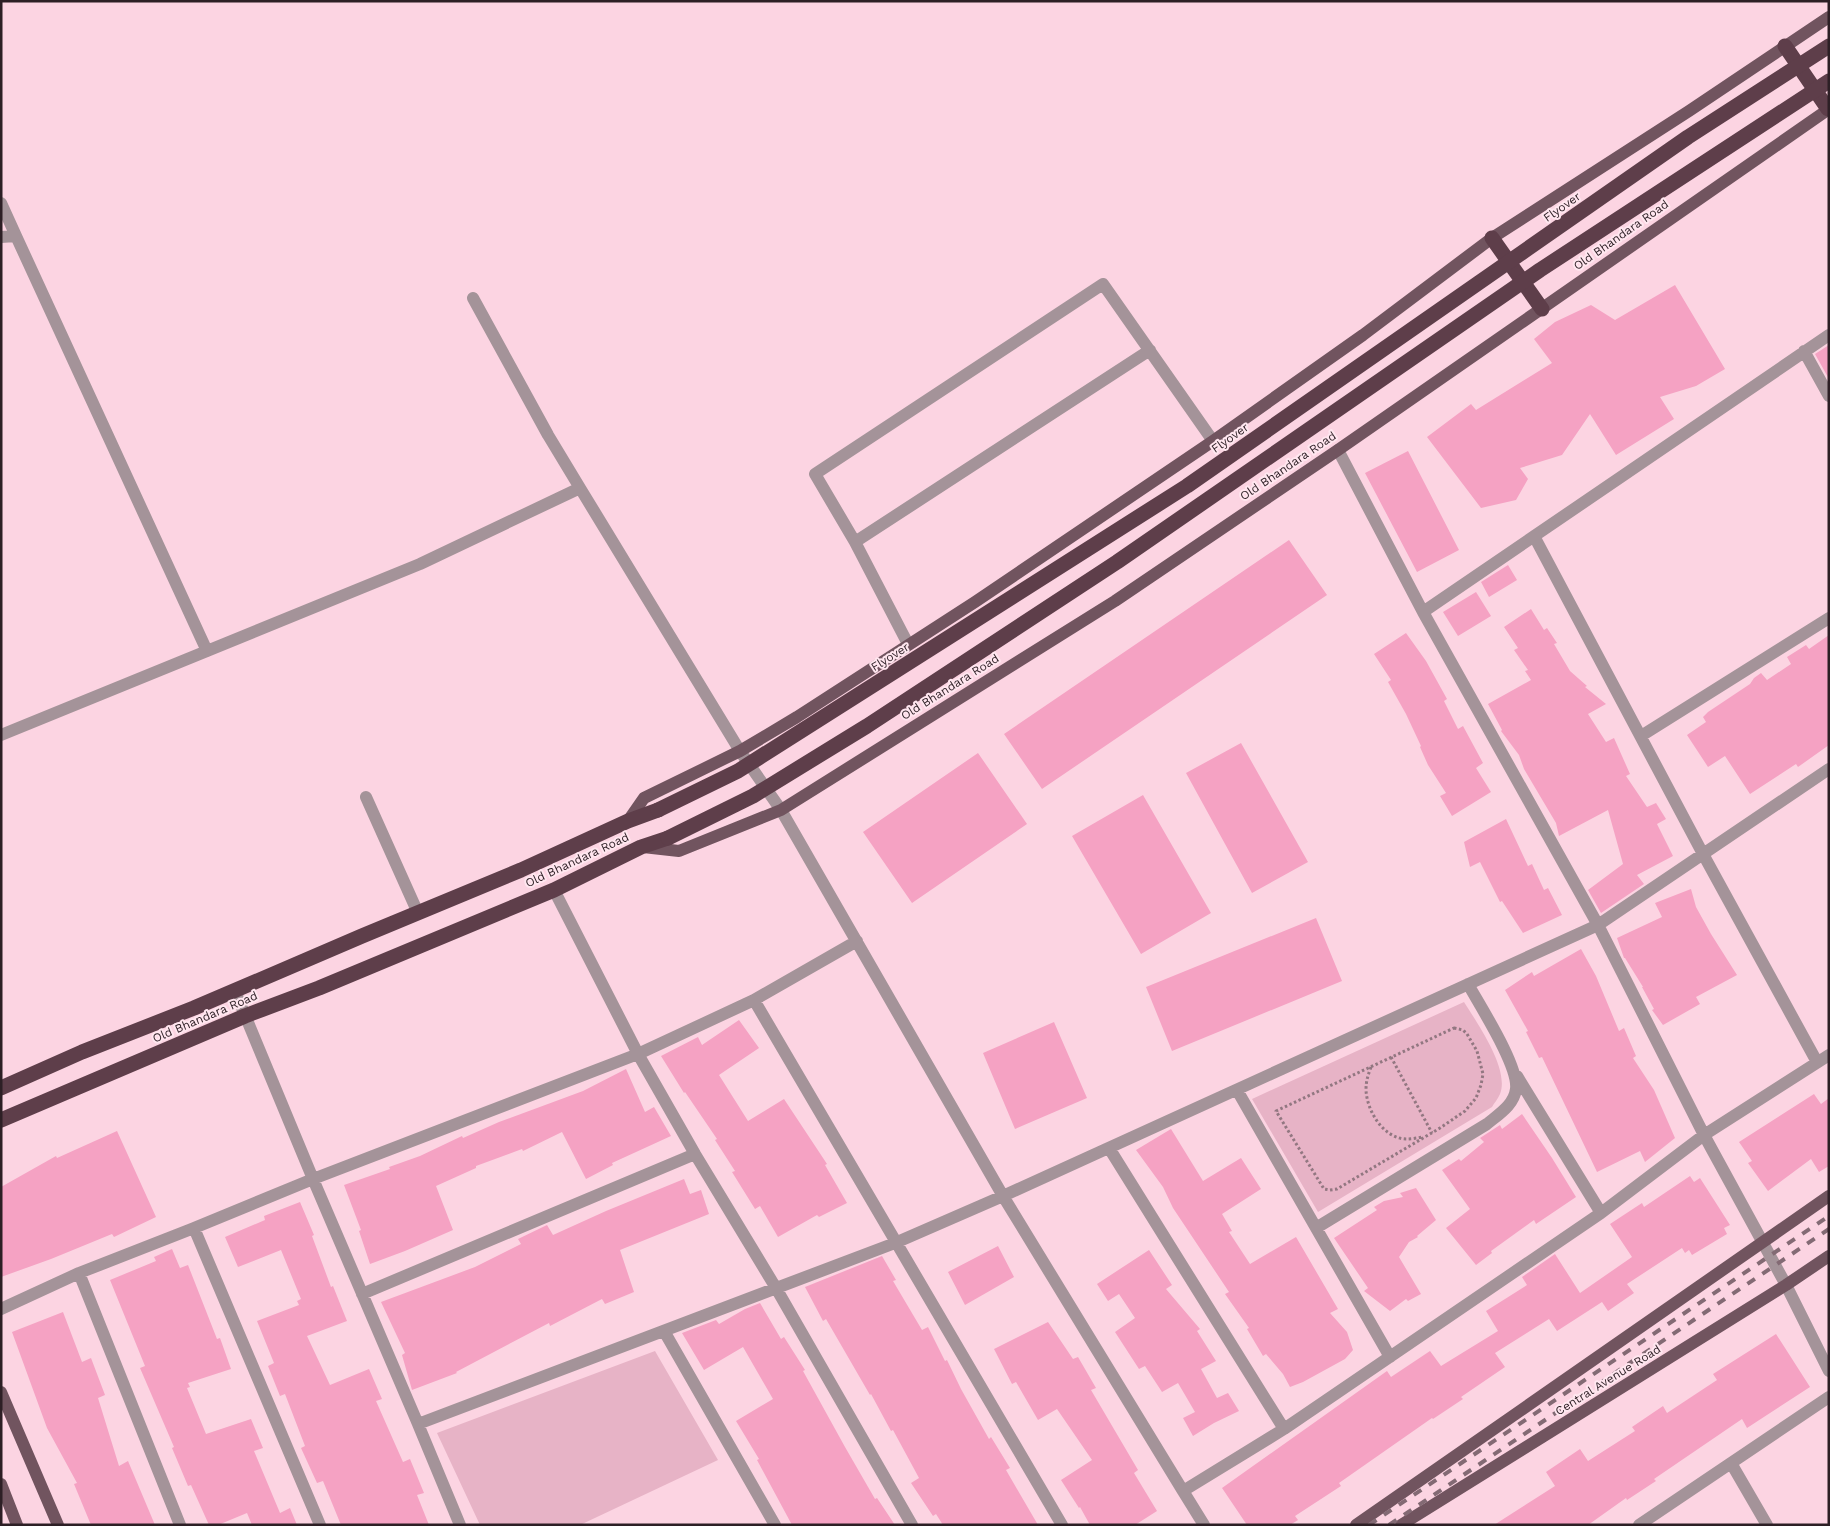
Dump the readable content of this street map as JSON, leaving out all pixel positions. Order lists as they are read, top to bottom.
{
  "streets": {
    "highway": ["Flyover", "Old Bhandara Road"],
    "main road": ["Central Avenue Road"]
  }
}
